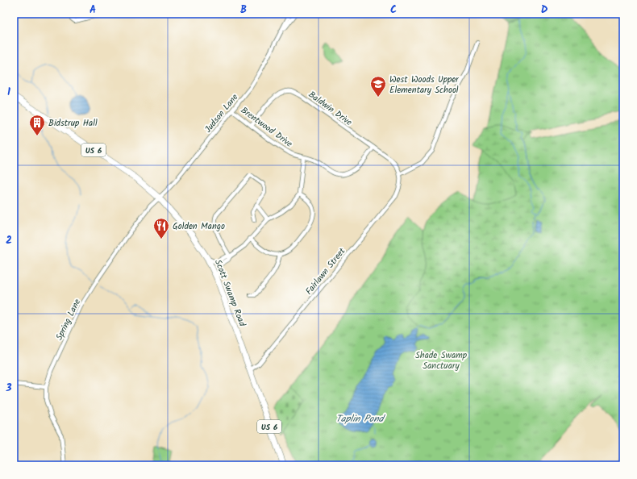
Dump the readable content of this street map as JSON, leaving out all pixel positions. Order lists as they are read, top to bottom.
{
  "streets": {
    "highway": ["US 6", "Scott Swamp Road"],
    "street": [
      "Baldwin Drive",
      "Judson Lane",
      "Brentwood Drive",
      "Fairlawn Street",
      "Spring Lane"
    ]
  },
  "crossings": [
    ["Baldwin Drive", "Brentwood Drive"],
    ["Baldwin Drive", "Fairlawn Street"],
    ["Judson Lane", "Brentwood Drive"],
    ["Judson Lane", "Scott Swamp Road"],
    ["Judson Lane", "Spring Lane"],
    ["Fairlawn Street", "Scott Swamp Road"],
    ["Scott Swamp Road", "Spring Lane"]
  ],
  "water": ["Taplin Pond"],
  "parks": ["Shade Swamp Sanctuary"],
  "places": {
    "school or university": ["West Woods Upper Elementary School"],
    "building": ["Bidstrup Hall"],
    "restaurant": ["Golden Mango"]
  },
  "grid": {
    "columns": [
      "A",
      "B",
      "C",
      "D"
    ],
    "rows": ["1", "2", "3"]
  }
}
